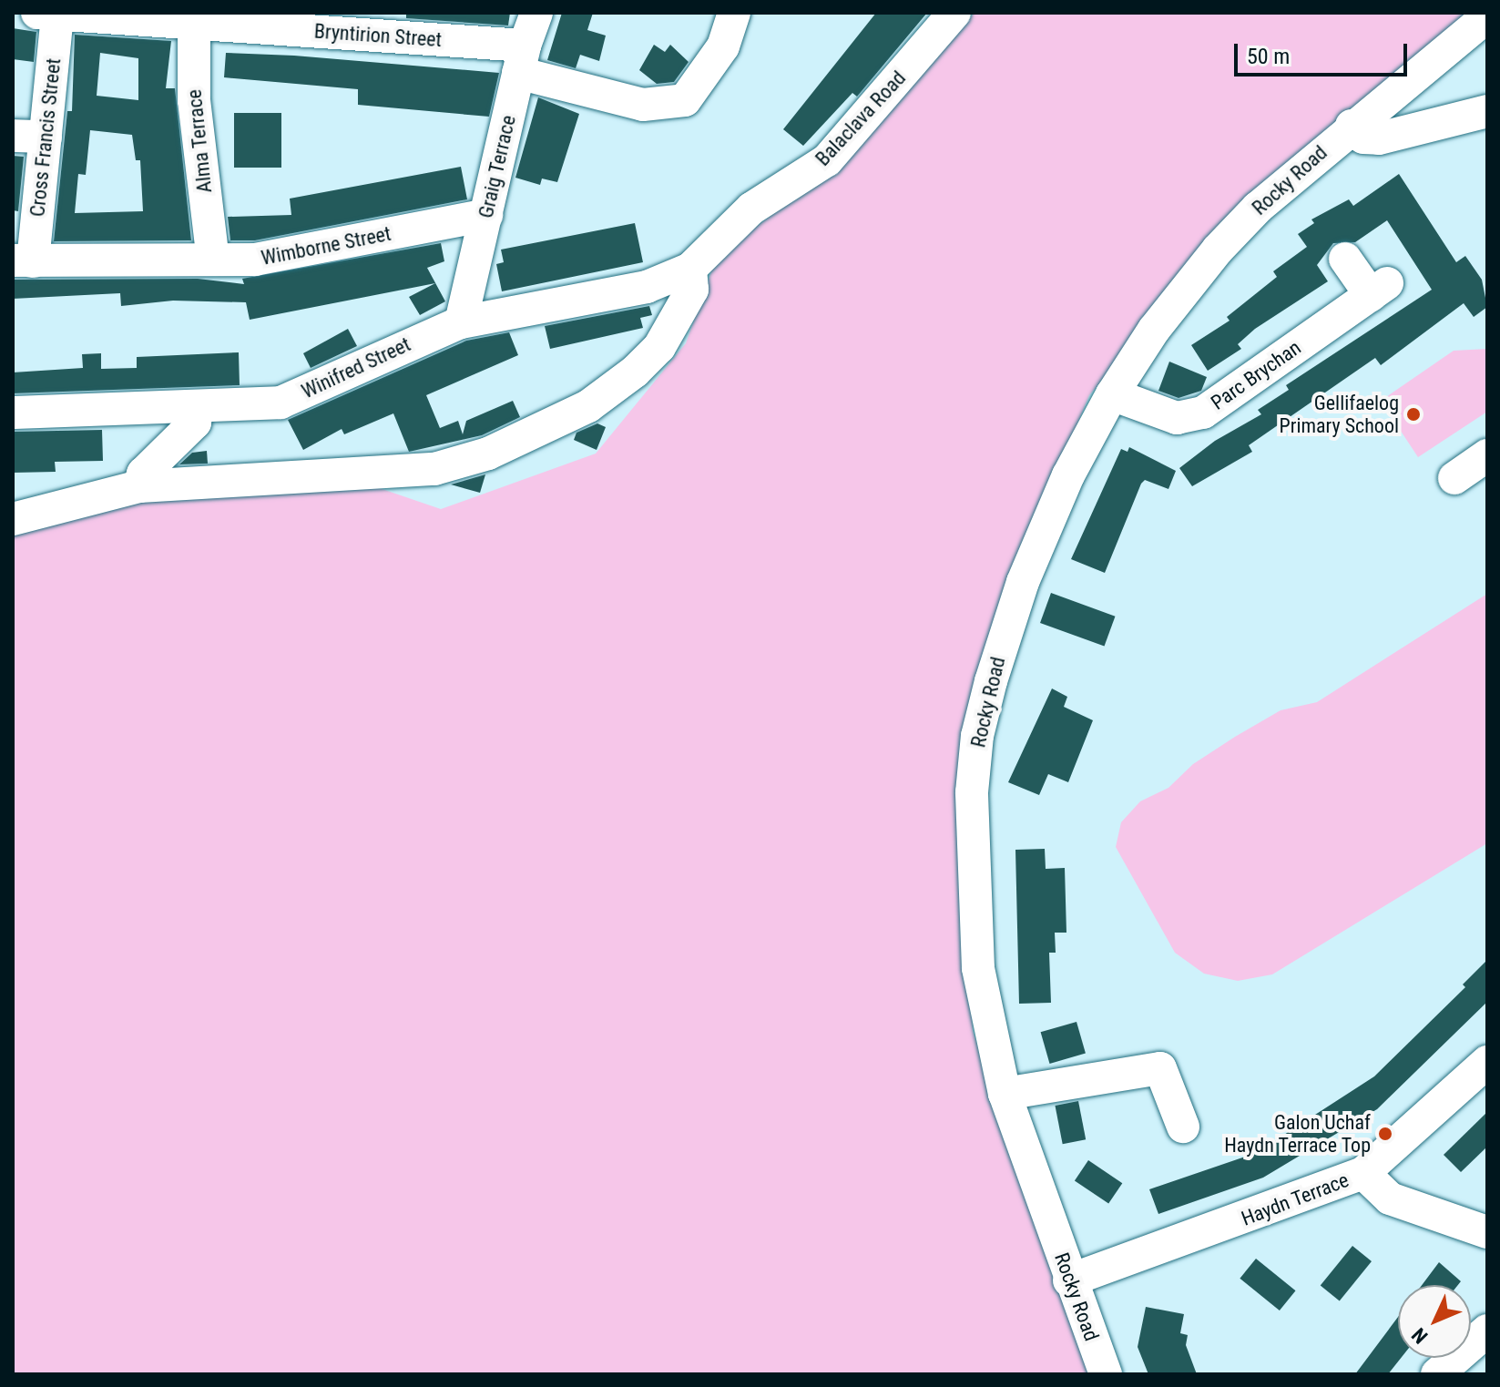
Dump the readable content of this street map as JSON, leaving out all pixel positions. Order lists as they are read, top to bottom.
{
  "streets": {
    "street": [
      "Bryntirion Street",
      "Balaclava Road",
      "Cross Francis Street",
      "Alma Terrace",
      "Graig Terrace",
      "Rocky Road",
      "Wimborne Street",
      "Winifred Street",
      "Parc Brychan",
      "Haydn Terrace"
    ]
  },
  "crossings": [
    ["Bryntirion Street", "Cross Francis Street"],
    ["Bryntirion Street", "Alma Terrace"],
    ["Bryntirion Street", "Graig Terrace"],
    ["Balaclava Road", "Winifred Street"],
    ["Cross Francis Street", "Wimborne Street"],
    ["Alma Terrace", "Wimborne Street"],
    ["Graig Terrace", "Wimborne Street"],
    ["Graig Terrace", "Winifred Street"],
    ["Rocky Road", "Parc Brychan"],
    ["Rocky Road", "Haydn Terrace"]
  ],
  "places": ["Gellifaelog Primary School", "Galon Uchaf Haydn Terrace Top"],
  "scale_bar": "50 m",
  "north": "bottom left"
}
